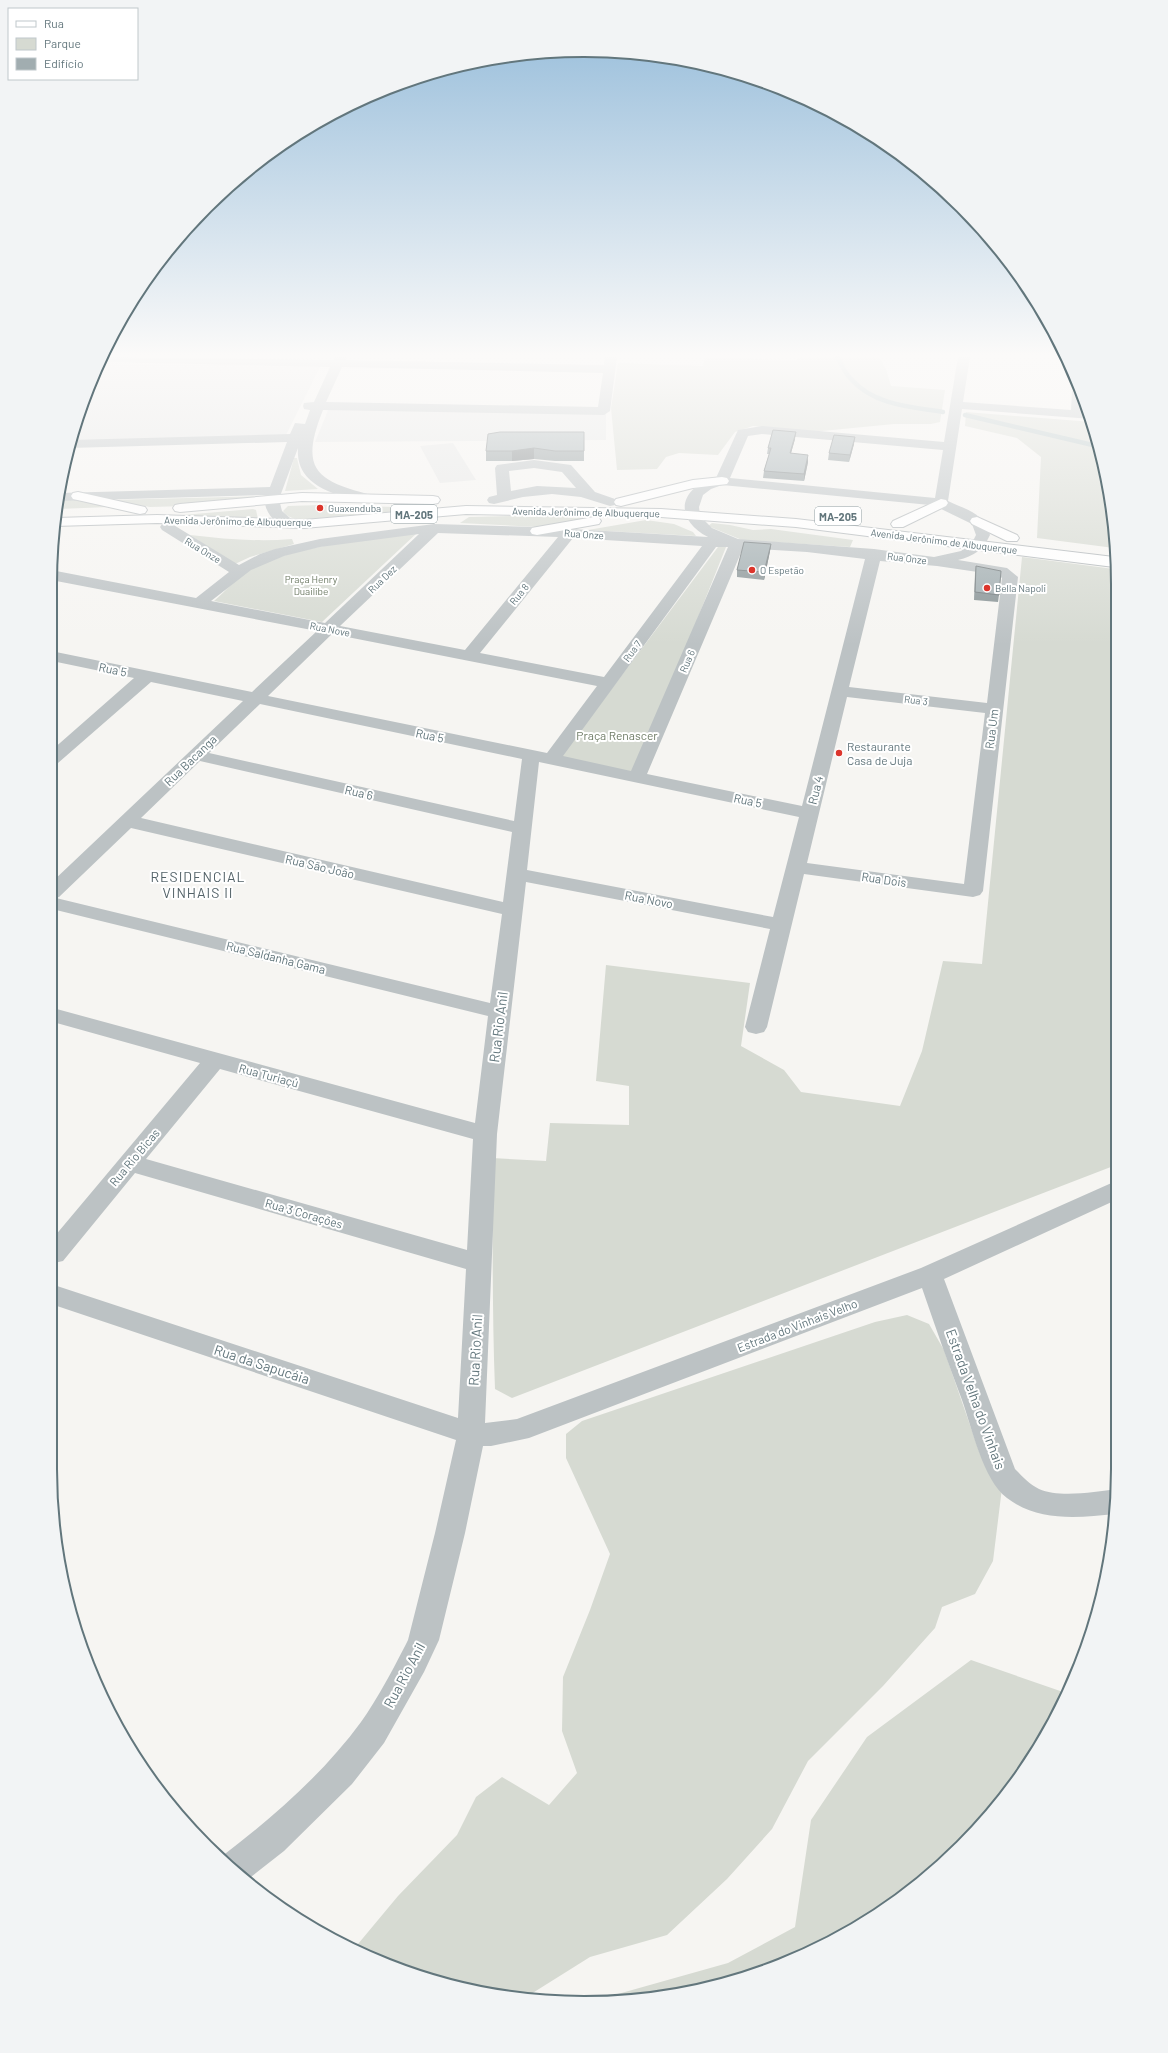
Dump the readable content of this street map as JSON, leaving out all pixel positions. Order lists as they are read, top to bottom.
{
  "streets": {
    "main road": ["Avenida Jerônimo de Albuquerque", "MA-205"],
    "street": [
      "Rua Onze",
      "Rua Dez",
      "Rua 8",
      "Rua Nove",
      "Rua 7",
      "Rua 6",
      "Rua 5",
      "Rua 3",
      "Rua Um",
      "Rua Bacanga",
      "Rua 4",
      "Rua São João",
      "Rua Dois",
      "Rua Novo",
      "Rua Saldanha Gama",
      "Rua Rio Anil",
      "Rua Turiaçú",
      "Rua Rio Bicas",
      "Rua 3 Corações",
      "Estrada do Vinhais Velho",
      "Rua da Sapucáia",
      "Estrada Velha do Vinhais"
    ]
  },
  "crossings": [
    ["Avenida Jerônimo de Albuquerque", "Rua Onze"],
    ["Rua Onze", "Rua Dez"],
    ["Rua Onze", "Rua 8"],
    ["Rua Onze", "Rua Nove"],
    ["Rua Onze", "Rua 7"],
    ["Rua Onze", "Rua 6"],
    ["Rua Onze", "Rua Um"],
    ["Rua Onze", "Rua 4"],
    ["Rua Dez", "Rua Nove"],
    ["Rua Dez", "Rua Bacanga"],
    ["Rua 8", "Rua Nove"],
    ["Rua Nove", "Rua 7"],
    ["Rua Nove", "Rua Bacanga"],
    ["Rua 7", "Rua 5"],
    ["Rua 6", "Rua 5"],
    ["Rua 6", "Rua Bacanga"],
    ["Rua 6", "Rua Rio Anil"],
    ["Rua 5", "Rua Bacanga"],
    ["Rua 5", "Rua 4"],
    ["Rua 5", "Rua Rio Anil"],
    ["Rua 3", "Rua Um"],
    ["Rua 3", "Rua 4"],
    ["Rua Um", "Rua Dois"],
    ["Rua Bacanga", "Rua São João"],
    ["Rua 4", "Rua Dois"],
    ["Rua 4", "Rua Novo"],
    ["Rua São João", "Rua Rio Anil"],
    ["Rua Novo", "Rua Rio Anil"],
    ["Rua Saldanha Gama", "Rua Rio Anil"],
    ["Rua Rio Anil", "Rua Turiaçú"],
    ["Rua Rio Anil", "Rua 3 Corações"],
    ["Rua Rio Anil", "Estrada do Vinhais Velho"],
    ["Rua Rio Anil", "Rua da Sapucáia"],
    ["Rua Turiaçú", "Rua Rio Bicas"],
    ["Rua Rio Bicas", "Rua 3 Corações"],
    ["Estrada do Vinhais Velho", "Rua da Sapucáia"],
    ["Estrada do Vinhais Velho", "Estrada Velha do Vinhais"]
  ],
  "districts": ["RESIDENCIAL VINHAIS II"],
  "parks": ["Praça Henry Duailibe", "Praça Renascer"],
  "places": [
    "Guaxenduba",
    "O Espetão",
    "Bella Napoli",
    "Restaurante Casa de Juja"
  ],
  "legend": ["Rua", "Parque", "Edifício"]
}
